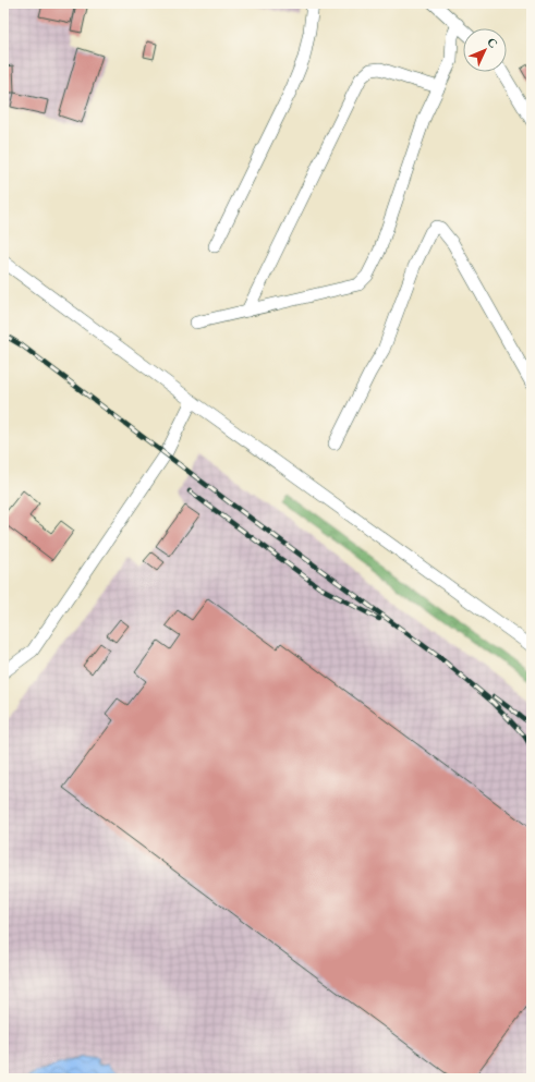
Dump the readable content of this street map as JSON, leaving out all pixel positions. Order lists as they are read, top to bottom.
{
  "north": "top right"
}
